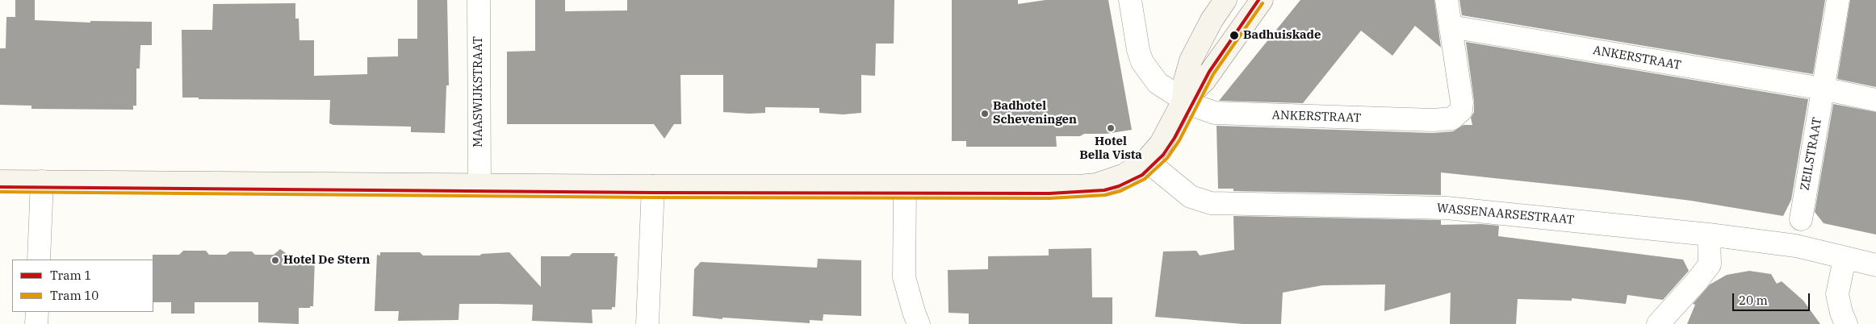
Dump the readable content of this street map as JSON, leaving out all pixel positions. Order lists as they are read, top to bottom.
{
  "streets": {
    "street": [
      "ANKERSTRAAT",
      "MAASWIJKSTRAAT",
      "ZEILSTRAAT",
      "WASSENAARSESTRAAT"
    ]
  },
  "crossings": [
    ["ANKERSTRAAT", "ZEILSTRAAT"]
  ],
  "places": [
    "Badhuiskade",
    "Badhotel Scheveningen",
    "Hotel Bella Vista",
    "Hotel De Stern"
  ],
  "lines": ["tram line 1", "tram line 10"],
  "legend": ["Tram 1", "Tram 10"],
  "scale_bar": "20 m"
}
